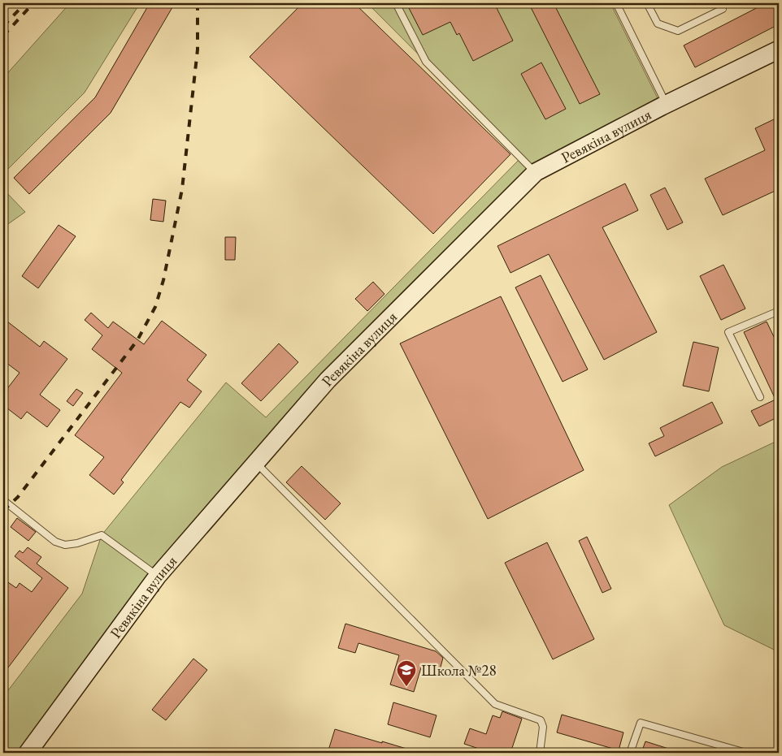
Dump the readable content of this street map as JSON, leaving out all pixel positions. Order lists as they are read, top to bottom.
{
  "streets": {
    "street": ["Ревякіна вулиця"]
  },
  "places": {
    "school or university": ["Школа №28"]
  }
}
